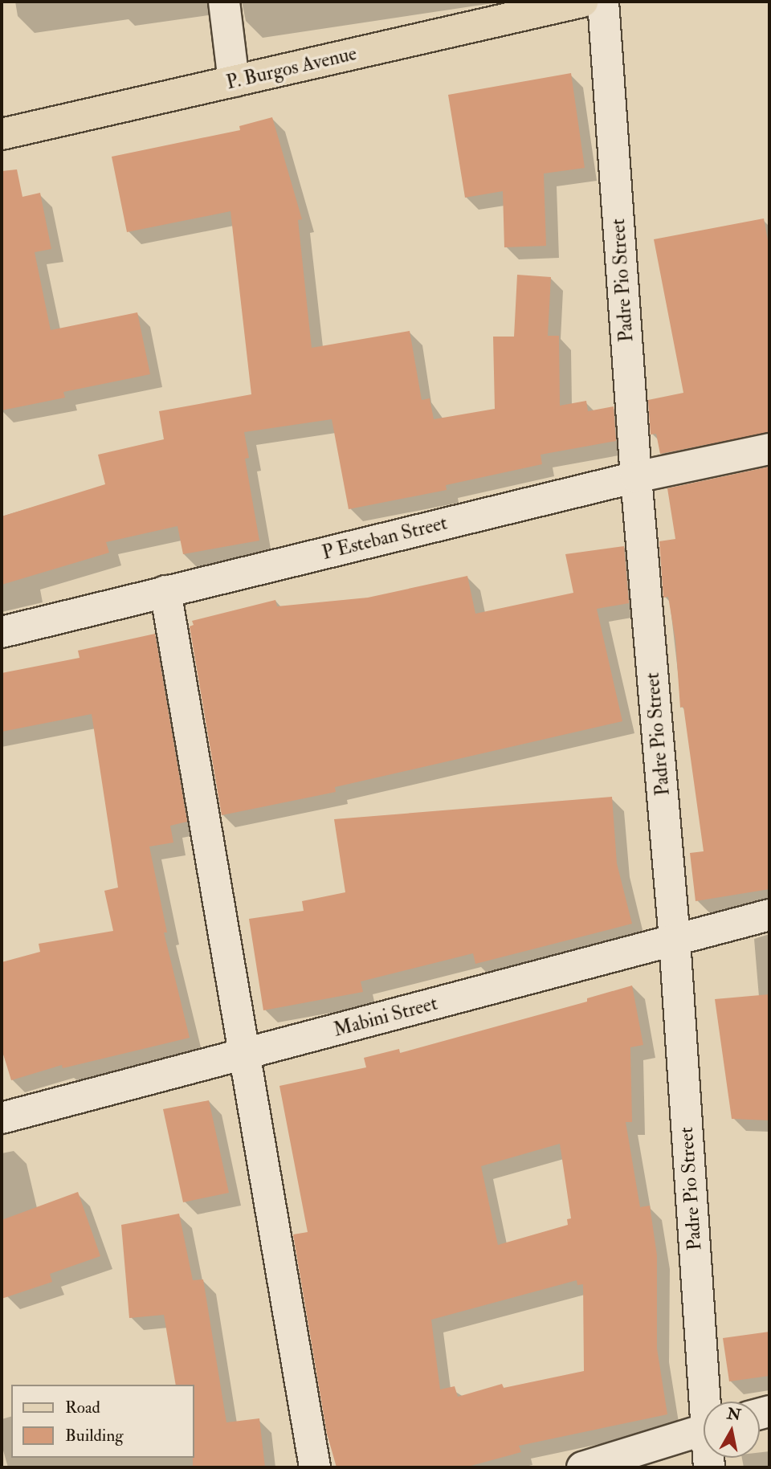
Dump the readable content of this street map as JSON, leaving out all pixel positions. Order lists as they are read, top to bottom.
{
  "streets": {
    "main road": ["P. Burgos Avenue"],
    "street": ["Padre Pio Street", "P Esteban Street", "Mabini Street"]
  },
  "crossings": [
    ["Padre Pio Street", "P Esteban Street"],
    ["Padre Pio Street", "Mabini Street"]
  ],
  "legend": ["Road", "Building"],
  "north": "top"
}
